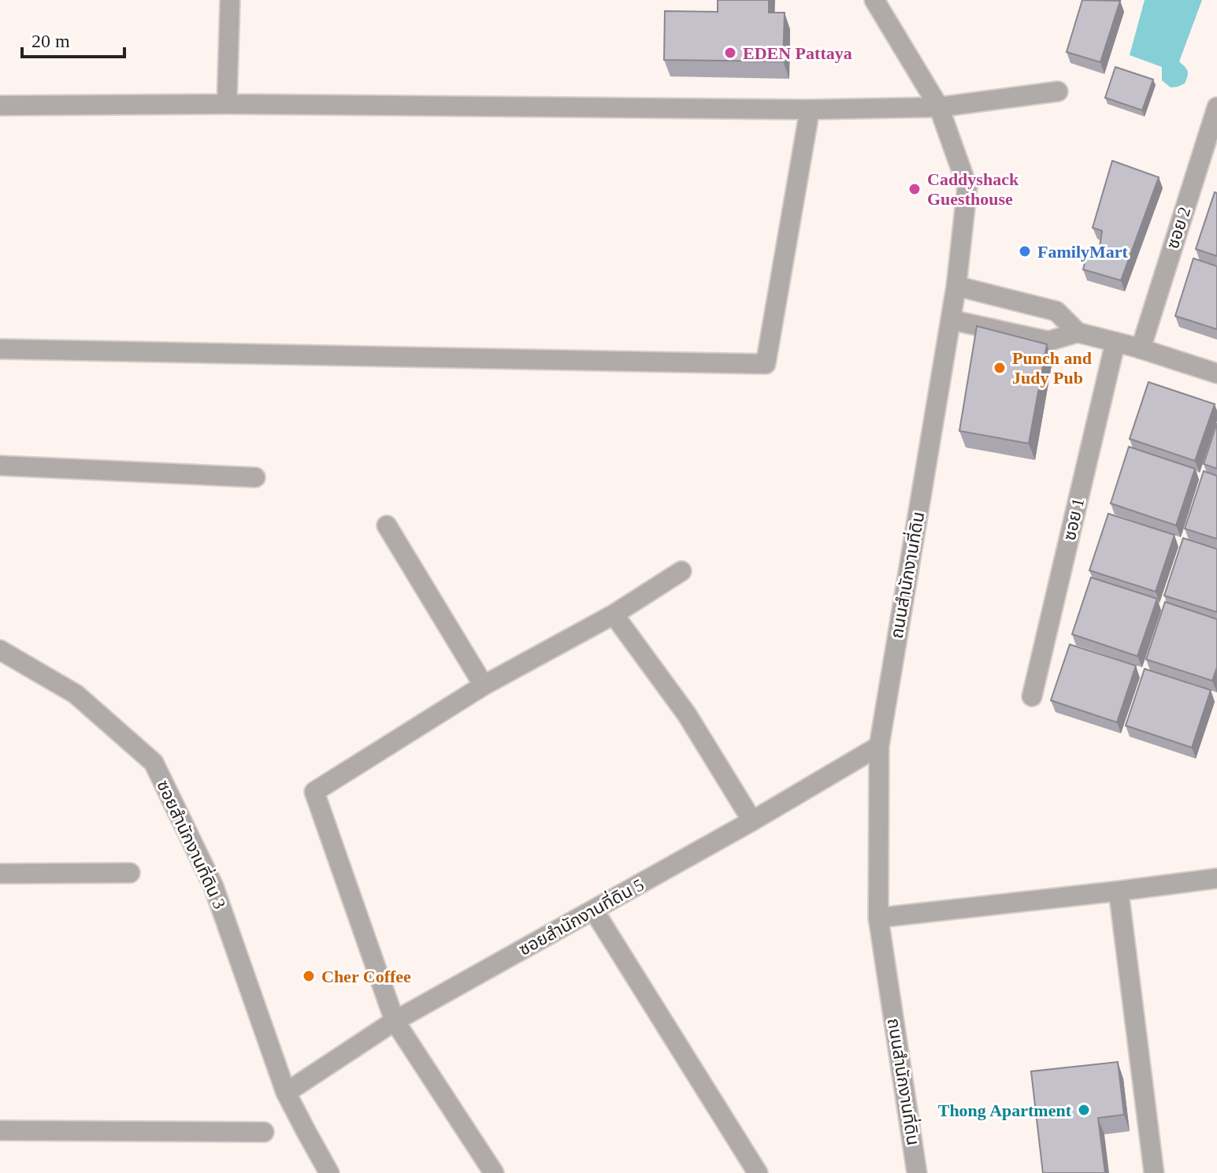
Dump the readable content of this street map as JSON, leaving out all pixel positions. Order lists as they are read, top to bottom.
{
  "streets": {
    "street": [
      "ซอย 2",
      "ซอย 1",
      "ถนนสำนักงานที่ดิน",
      "ซอยสำนักงานที่ดิน 3",
      "ซอยสำนักงานที่ดิน 5"
    ]
  },
  "crossings": [
    ["ถนนสำนักงานที่ดิน", "ซอยสำนักงานที่ดิน 5"],
    ["ซอยสำนักงานที่ดิน 3", "ซอยสำนักงานที่ดิน 5"]
  ],
  "places": [
    "EDEN Pattaya",
    "Caddyshack Guesthouse",
    "FamilyMart",
    "Punch and Judy Pub",
    "Cher Coffee",
    "Thong Apartment"
  ],
  "scale_bar": "20 m"
}
